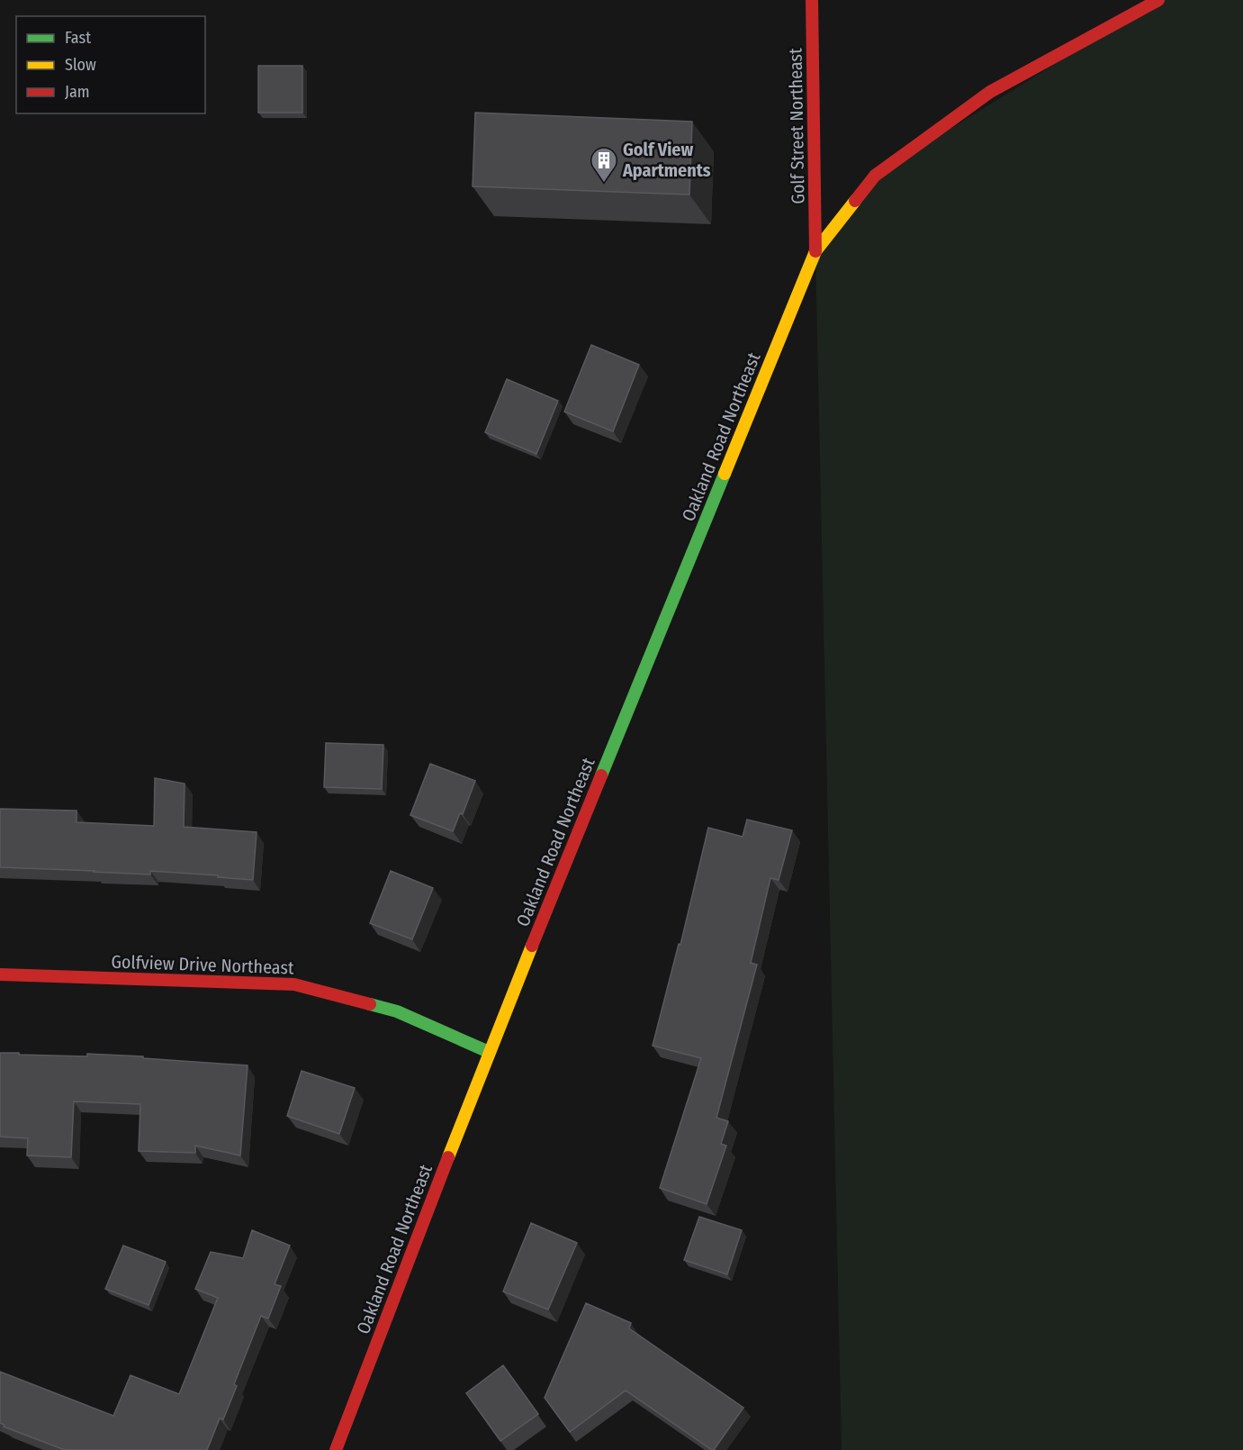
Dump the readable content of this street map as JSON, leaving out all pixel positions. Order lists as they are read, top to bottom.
{
  "streets": {
    "main road": ["Golf Street Northeast", "Oakland Road Northeast", "Golfview Drive Northeast"]
  },
  "crossings": [
    ["Golf Street Northeast", "Oakland Road Northeast"],
    ["Oakland Road Northeast", "Golfview Drive Northeast"]
  ],
  "places": {
    "building": ["Golf View Apartments"]
  },
  "legend": ["Fast", "Slow", "Jam"]
}
